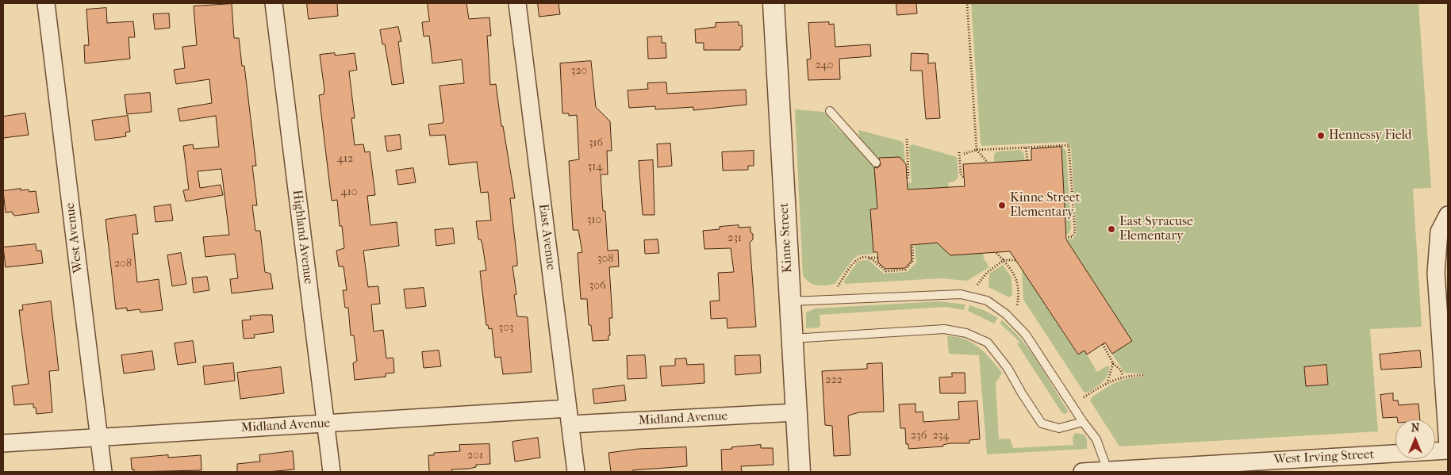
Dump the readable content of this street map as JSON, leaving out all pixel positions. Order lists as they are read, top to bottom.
{
  "streets": {
    "street": [
      "Highland Avenue",
      "East Avenue",
      "West Avenue",
      "Kinne Street",
      "Midland Avenue",
      "West Irving Street"
    ]
  },
  "crossings": [
    ["Highland Avenue", "Midland Avenue"],
    ["East Avenue", "Midland Avenue"],
    ["West Avenue", "Midland Avenue"],
    ["Kinne Street", "Midland Avenue"]
  ],
  "places": ["Hennessy Field", "Kinne Street Elementary", "East Syracuse Elementary"],
  "house_numbers": [
    "240",
    "320",
    "316",
    "412",
    "314",
    "410",
    "310",
    "231",
    "308",
    "208",
    "306",
    "303",
    "222",
    "236",
    "234",
    "201"
  ],
  "north": "top"
}
